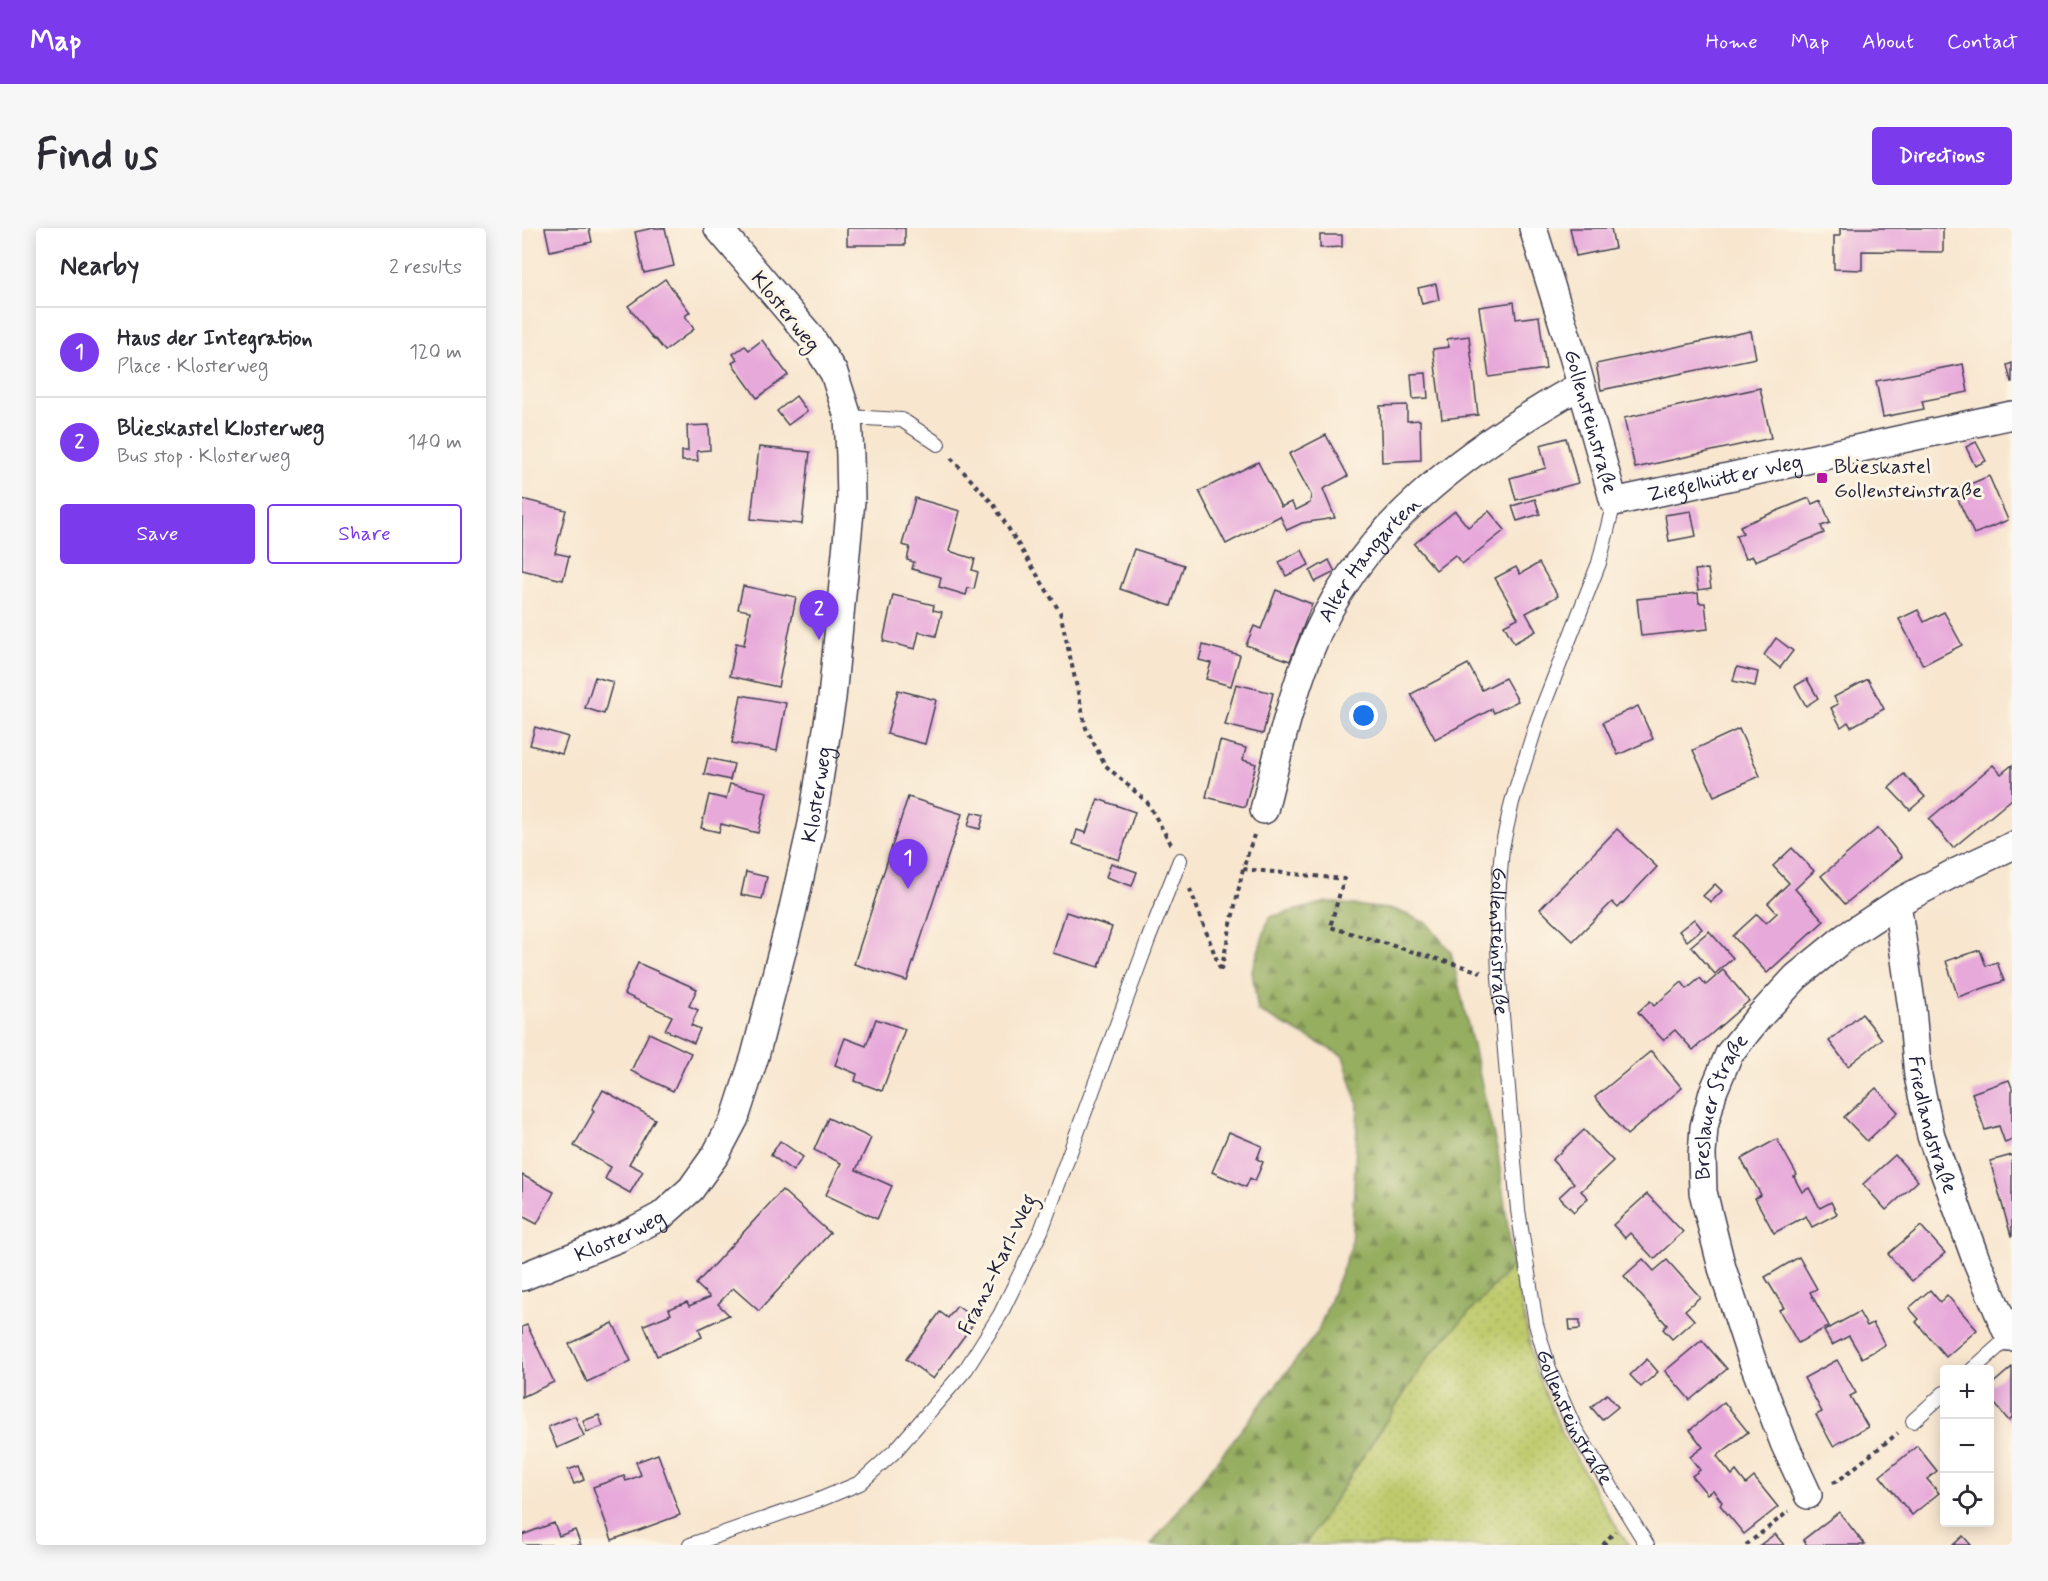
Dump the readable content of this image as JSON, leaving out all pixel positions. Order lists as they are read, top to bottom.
{
  "streets": {
    "street": [
      "Klosterweg",
      "Gollensteinstraße",
      "Ziegelhütter Weg",
      "Alter Hangarten",
      "Breslauer Straße",
      "Friedlandstraße"
    ],
    "lane": ["Franz-Karl-Weg"]
  },
  "crossings": [
    ["Gollensteinstraße", "Ziegelhütter Weg"],
    ["Gollensteinstraße", "Alter Hangarten"],
    ["Breslauer Straße", "Friedlandstraße"]
  ],
  "places": {
    "transit": ["Blieskastel Gollensteinstraße"]
  },
  "page": {
    "header": "Map",
    "nav": [
      "Home",
      "Map",
      "About",
      "Contact"
    ],
    "buttons": [
      "Directions",
      ["Save", "Share"]
    ],
    "title": "Find us",
    "heading": ["Nearby", "2 results"],
    "list": [
      {
        "mark": "1",
        "name": "Haus der Integration",
        "note": "Place · Klosterweg",
        "value": "120 m"
      },
      {
        "mark": "2",
        "name": "Blieskastel Klosterweg",
        "note": "Bus stop · Klosterweg",
        "value": "140 m"
      }
    ],
    "pins": ["2", "1"],
    "map_buttons": ["+", "−"]
  }
}
